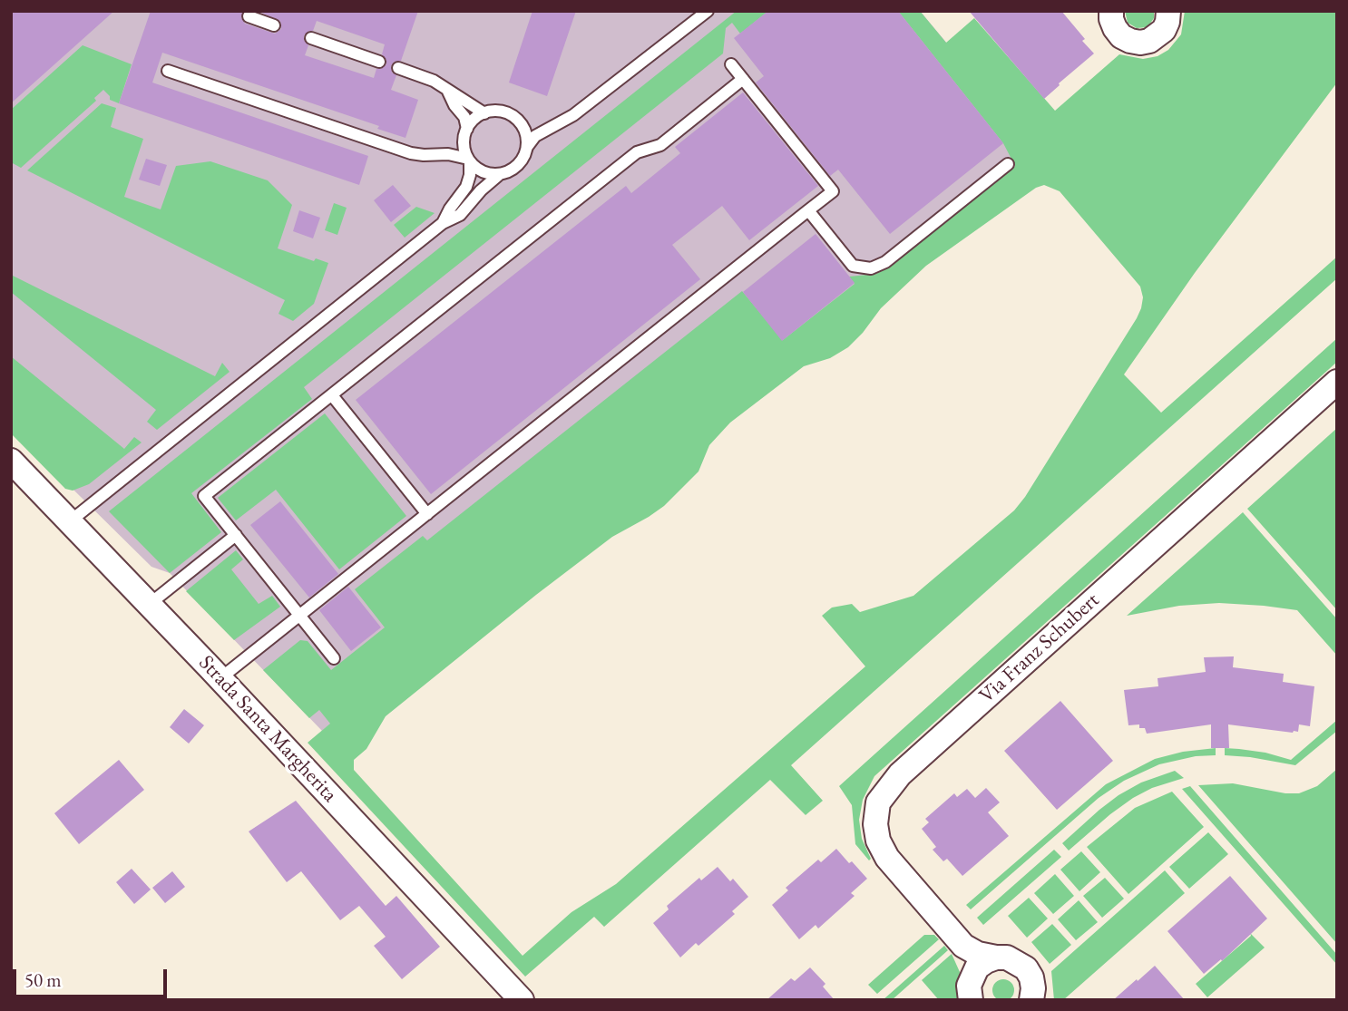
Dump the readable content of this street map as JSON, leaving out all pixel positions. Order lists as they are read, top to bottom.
{
  "streets": {
    "street": ["Via Franz Schubert", "Strada Santa Margherita"]
  },
  "scale_bar": "50 m"
}
